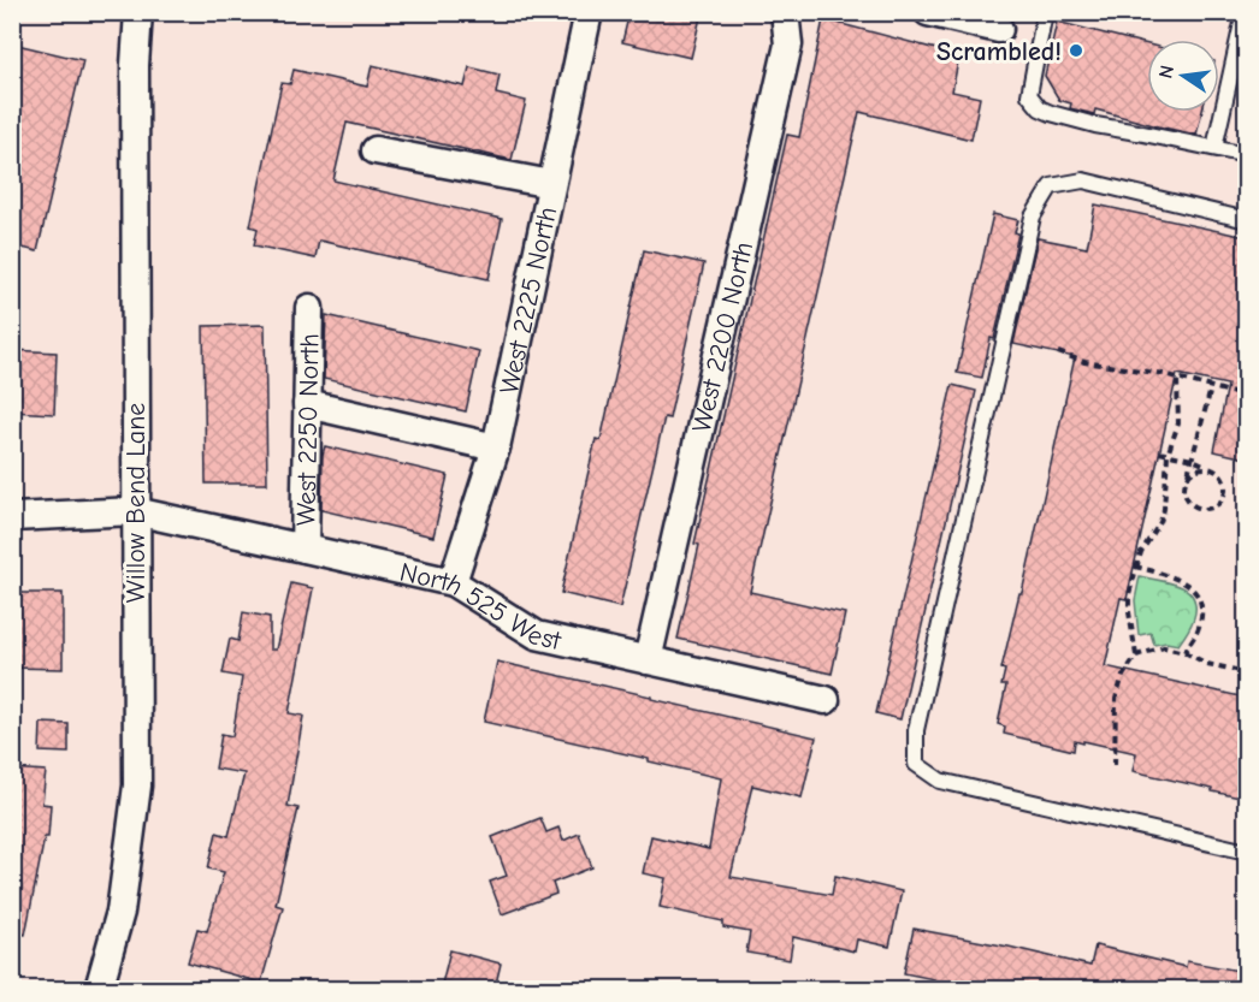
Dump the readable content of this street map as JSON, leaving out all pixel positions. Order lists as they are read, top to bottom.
{
  "streets": {
    "street": [
      "West 2225 North",
      "West 2200 North",
      "West 2250 North",
      "Willow Bend Lane",
      "North 525 West"
    ]
  },
  "crossings": [
    ["West 2225 North", "North 525 West"],
    ["West 2200 North", "North 525 West"],
    ["West 2250 North", "North 525 West"],
    ["Willow Bend Lane", "North 525 West"]
  ],
  "places": ["Scrambled!"],
  "north": "left"
}
